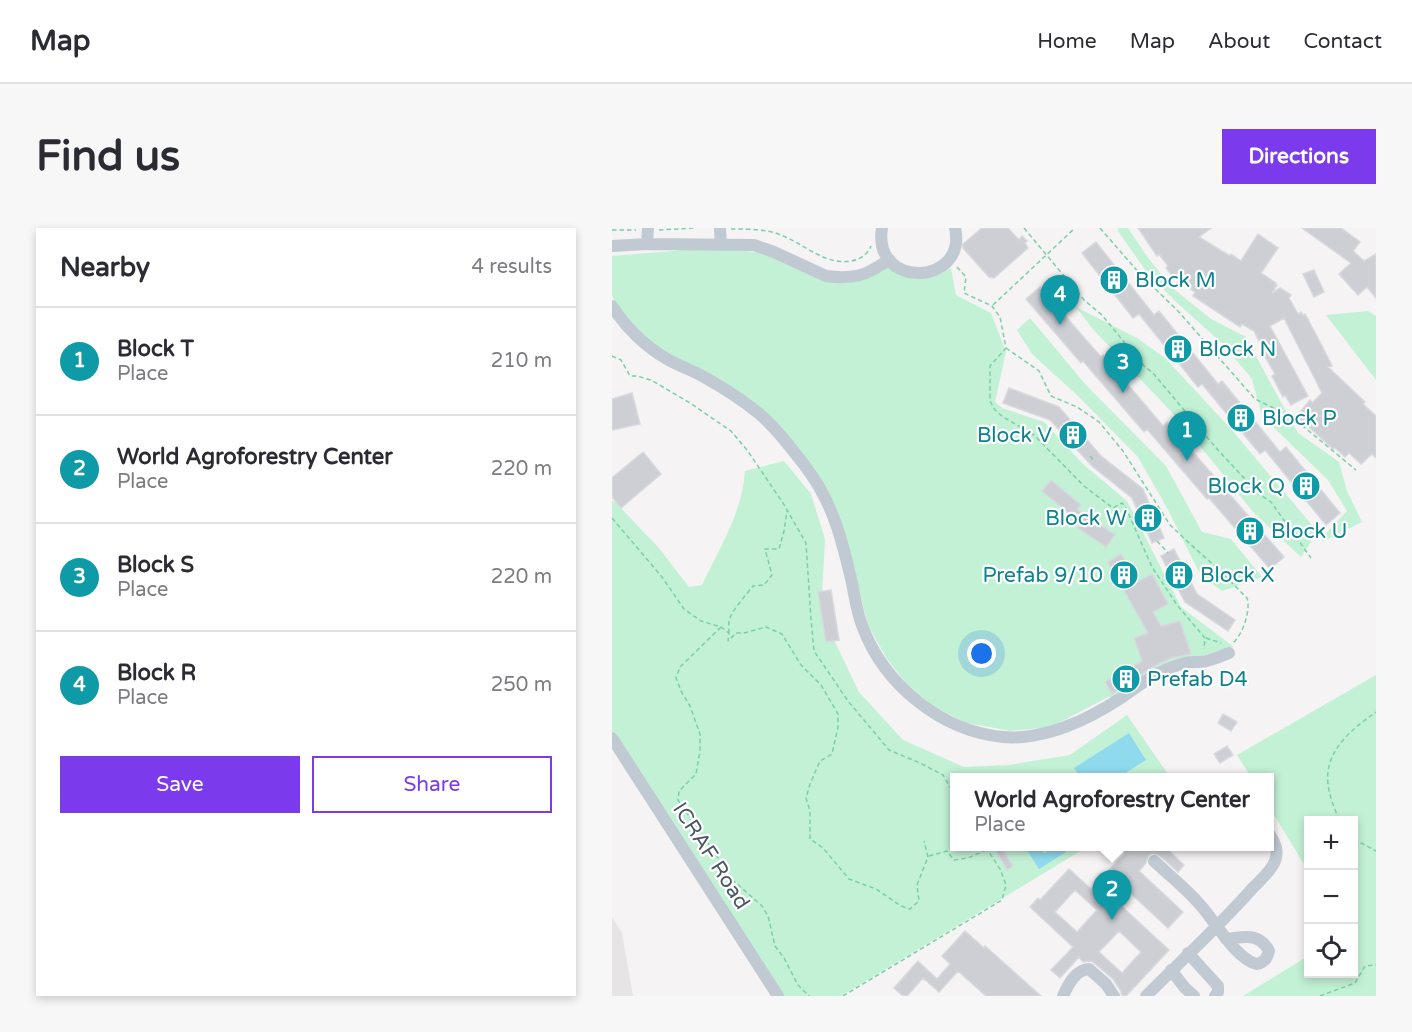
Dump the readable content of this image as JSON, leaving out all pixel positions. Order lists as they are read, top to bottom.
{
  "streets": {
    "lane": ["ICRAF Road"]
  },
  "places": {
    "building": [
      "Block M",
      "Block N",
      "Block P",
      "Block V",
      "Block Q",
      "Block W",
      "Block U",
      "Prefab 9/10",
      "Block X",
      "Prefab D4"
    ]
  },
  "page": {
    "header": "Map",
    "nav": [
      "Home",
      "Map",
      "About",
      "Contact"
    ],
    "buttons": [
      "Directions",
      ["Save", "Share"]
    ],
    "title": "Find us",
    "heading": ["Nearby", "4 results"],
    "pins": [
      "4",
      "3",
      "1",
      "2"
    ],
    "list": [
      {
        "mark": "1",
        "name": "Block T",
        "note": "Place",
        "value": "210 m"
      },
      {
        "mark": "2",
        "name": "World Agroforestry Center",
        "note": "Place",
        "value": "220 m"
      },
      {
        "mark": "3",
        "name": "Block S",
        "note": "Place",
        "value": "220 m"
      },
      {
        "mark": "4",
        "name": "Block R",
        "note": "Place",
        "value": "250 m"
      }
    ],
    "popup": ["World Agroforestry Center", "Place"],
    "map_buttons": ["+", "−"]
  }
}
